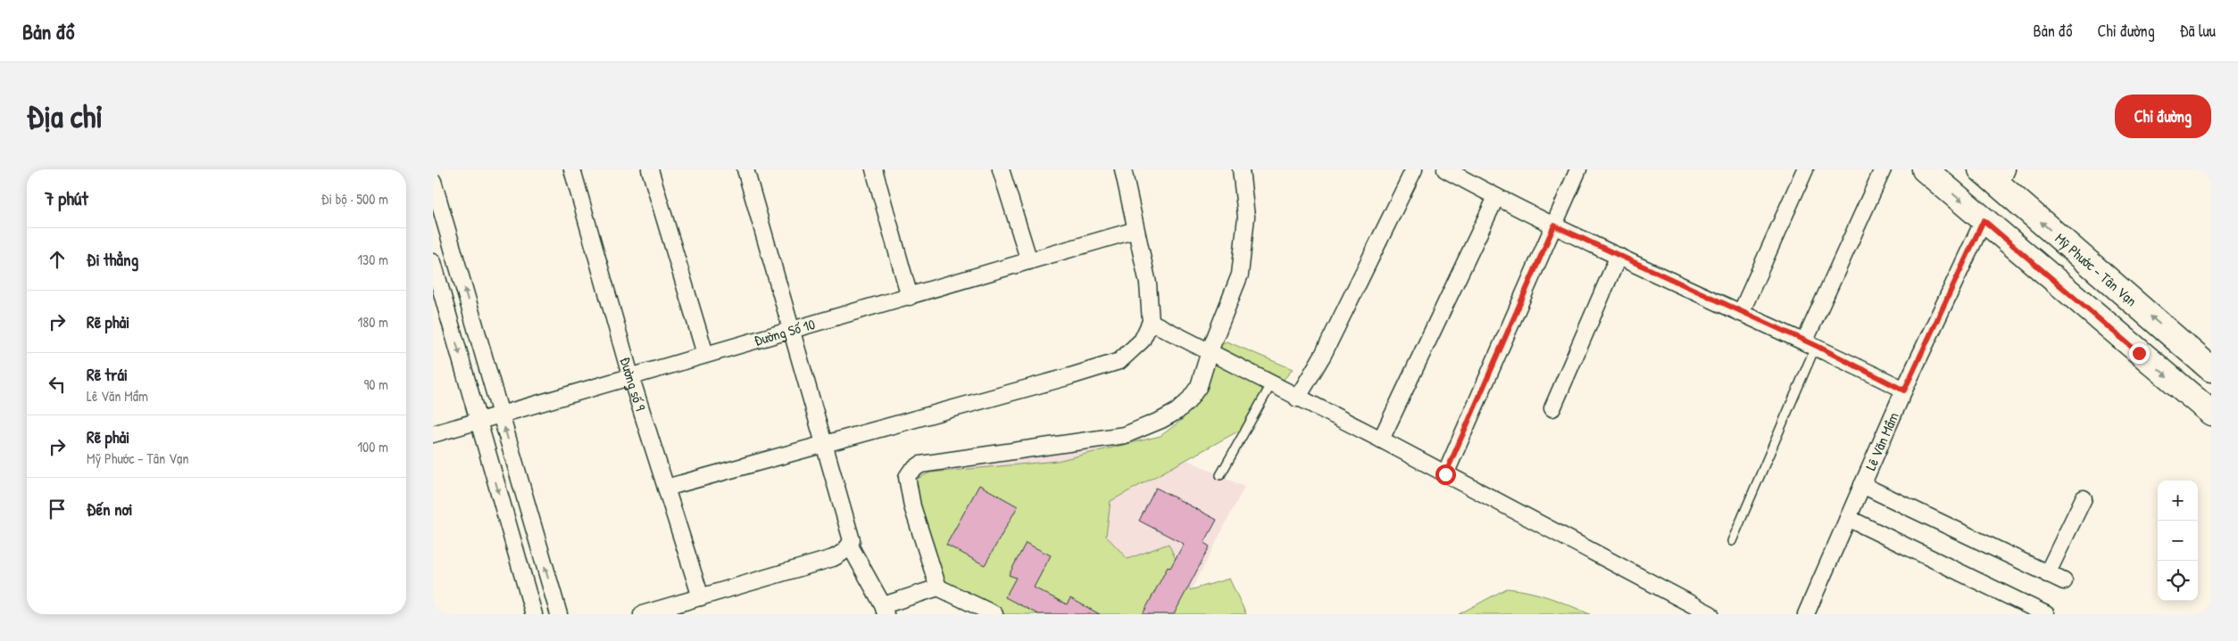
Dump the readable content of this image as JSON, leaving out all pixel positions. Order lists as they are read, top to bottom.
{
  "streets": {
    "main road": ["Mỹ Phước - Tân Vạn"],
    "street": ["Đường Số 10", "Đường số 9", "Lê Văn Mầm"]
  },
  "crossings": [
    ["Đường Số 10", "Đường số 9"]
  ],
  "page": {
    "header": "Bản đồ",
    "nav": ["Bản đồ", "Chỉ đường", "Đã lưu"],
    "buttons": "Chỉ đường",
    "title": "Địa chỉ",
    "heading": ["7 phút", "Đi bộ · 500 m"],
    "list": [
      ["Đi thẳng", "130 m"],
      ["Rẽ phải", "180 m"],
      ["Rẽ trái", "Lê Văn Mầm", "90 m"],
      ["Rẽ phải", "Mỹ Phước - Tân Vạn", "100 m"],
      "Đến nơi"
    ],
    "map_buttons": ["+", "−"]
  }
}
